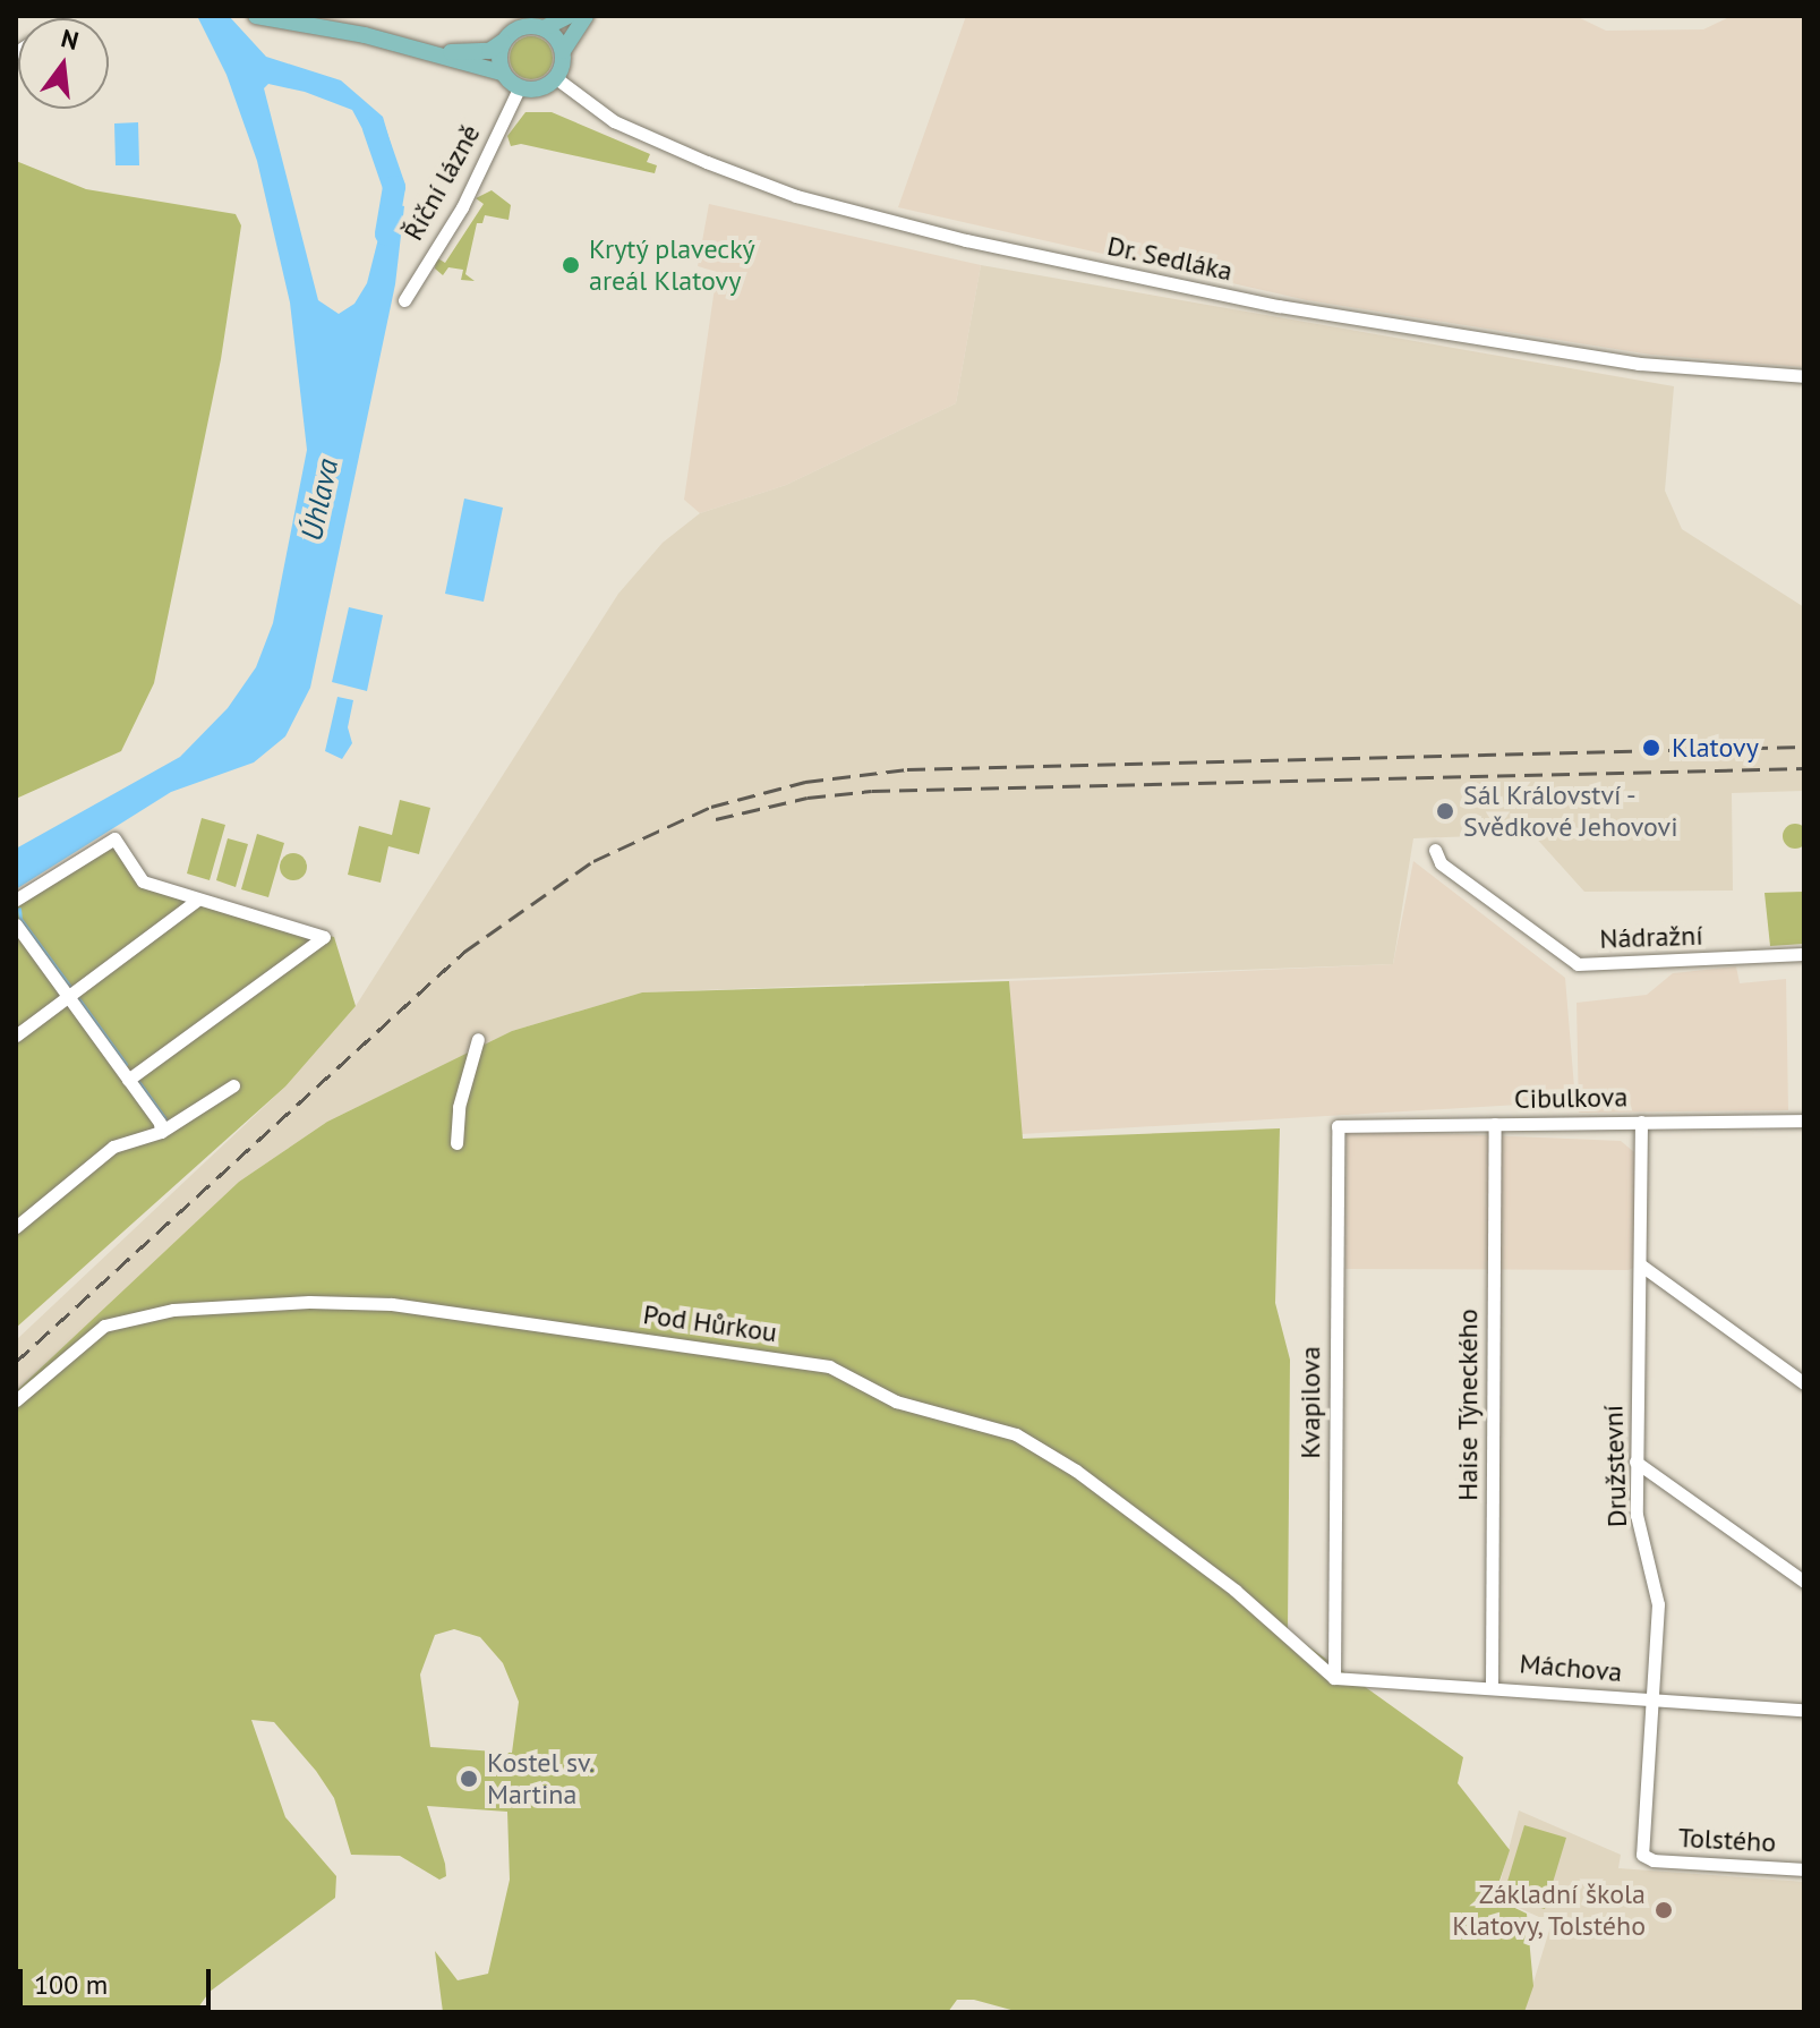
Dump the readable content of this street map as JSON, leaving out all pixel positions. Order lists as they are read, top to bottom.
{
  "streets": {
    "street": [
      "Říční lázně",
      "Dr. Sedláka",
      "Nádražní",
      "Cibulkova",
      "Pod Hůrkou",
      "Kvapilova",
      "Haise Týneckého",
      "Družstevní",
      "Máchova",
      "Tolstého"
    ]
  },
  "crossings": [
    ["Říční lázně", "Dr. Sedláka"],
    ["Cibulkova", "Kvapilova"],
    ["Cibulkova", "Haise Týneckého"],
    ["Cibulkova", "Družstevní"],
    ["Pod Hůrkou", "Kvapilova"],
    ["Pod Hůrkou", "Máchova"],
    ["Kvapilova", "Máchova"],
    ["Haise Týneckého", "Máchova"],
    ["Družstevní", "Máchova"],
    ["Družstevní", "Tolstého"]
  ],
  "water": ["Úhlava"],
  "places": [
    "Krytý plavecký areál Klatovy",
    "Klatovy",
    "Sál Království - Svědkové Jehovovi",
    "Kostel sv. Martina",
    "Základní škola Klatovy, Tolstého"
  ],
  "scale_bar": "100 m",
  "north": "top"
}
